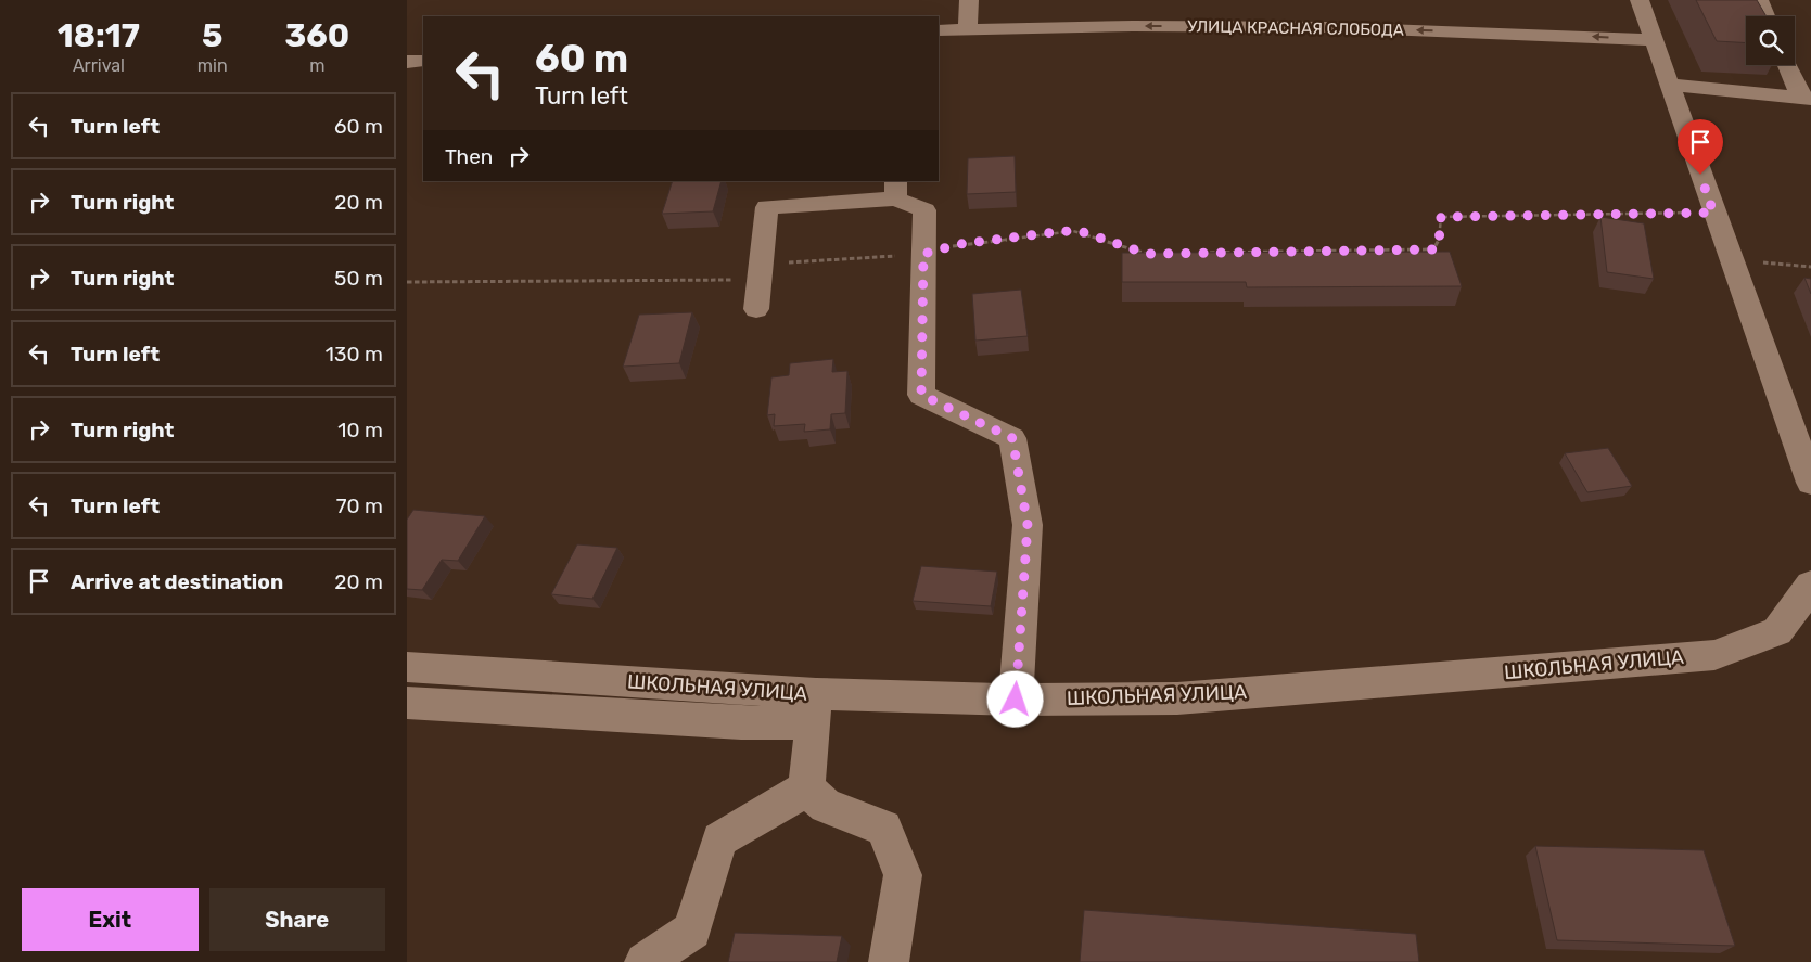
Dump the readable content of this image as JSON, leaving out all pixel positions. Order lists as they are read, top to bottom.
{
  "streets": {
    "street": ["УЛИЦА КРАСНАЯ СЛОБОДА", "ШКОЛЬНАЯ УЛИЦА"]
  },
  "one_way": ["УЛИЦА КРАСНАЯ СЛОБОДА"],
  "page": {
    "eta": [
      "18:17",
      "Arrival",
      "5",
      "min",
      "360",
      "m"
    ],
    "turn": ["60 m", "Turn left"],
    "list": [
      {
        "name": "Turn left",
        "value": "60 m"
      },
      {
        "name": "Turn right",
        "value": "20 m"
      },
      {
        "name": "Turn right",
        "value": "50 m"
      },
      {
        "name": "Turn left",
        "value": "130 m"
      },
      {
        "name": "Turn right",
        "value": "10 m"
      },
      {
        "name": "Turn left",
        "value": "70 m"
      },
      {
        "name": "Arrive at destination",
        "value": "20 m"
      }
    ],
    "then": "Then",
    "buttons": ["Exit", "Share"]
  }
}
